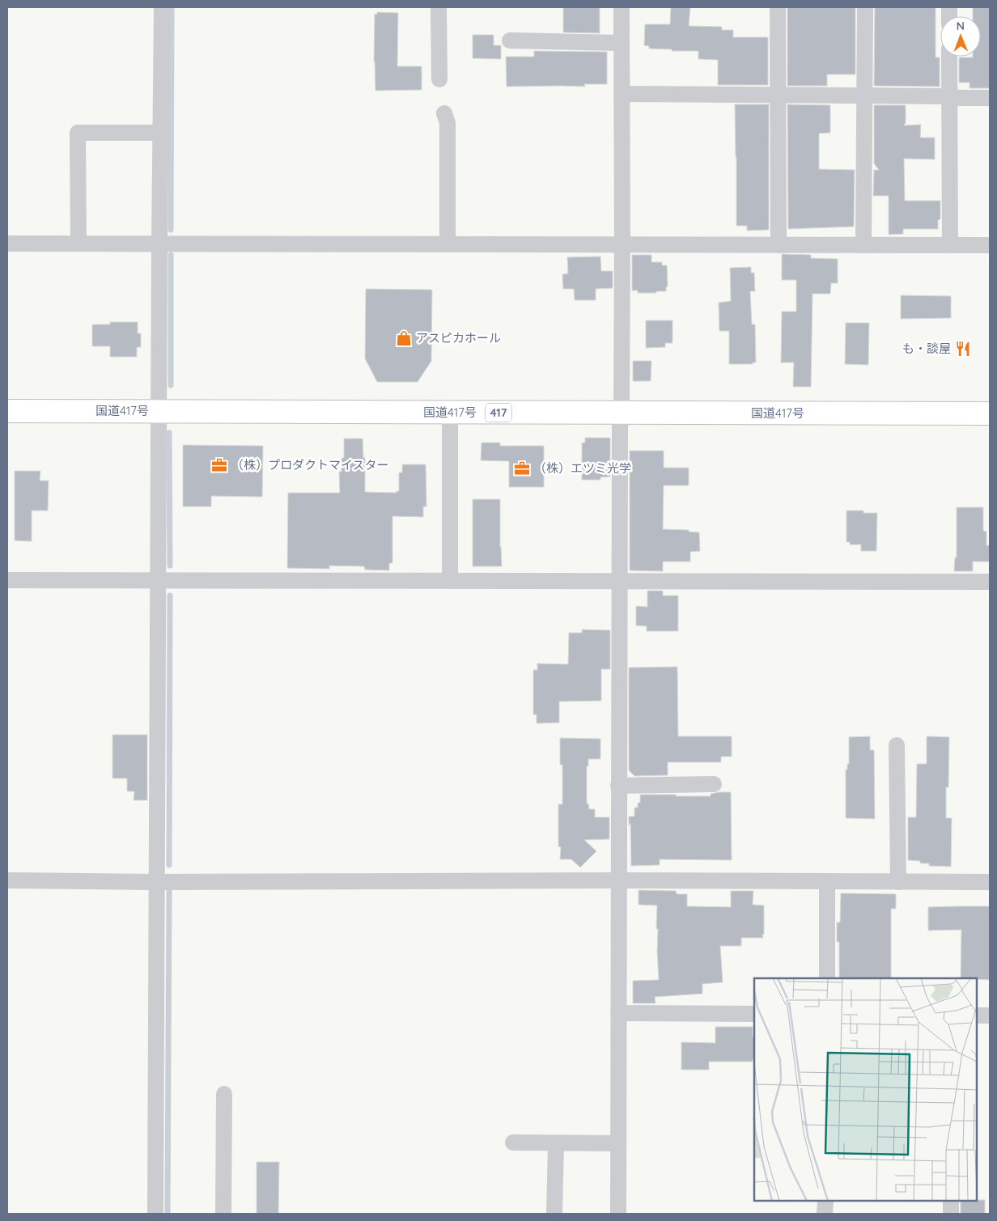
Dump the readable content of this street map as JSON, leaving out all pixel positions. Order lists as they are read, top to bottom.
{
  "streets": {
    "highway": ["国道417号", "417"]
  },
  "places": {
    "shop": ["アスピカホール"],
    "restaurant": ["も・談屋"],
    "office": ["（株）プロダクトマイスター", "（株）エツミ光学"]
  },
  "north": "top"
}
